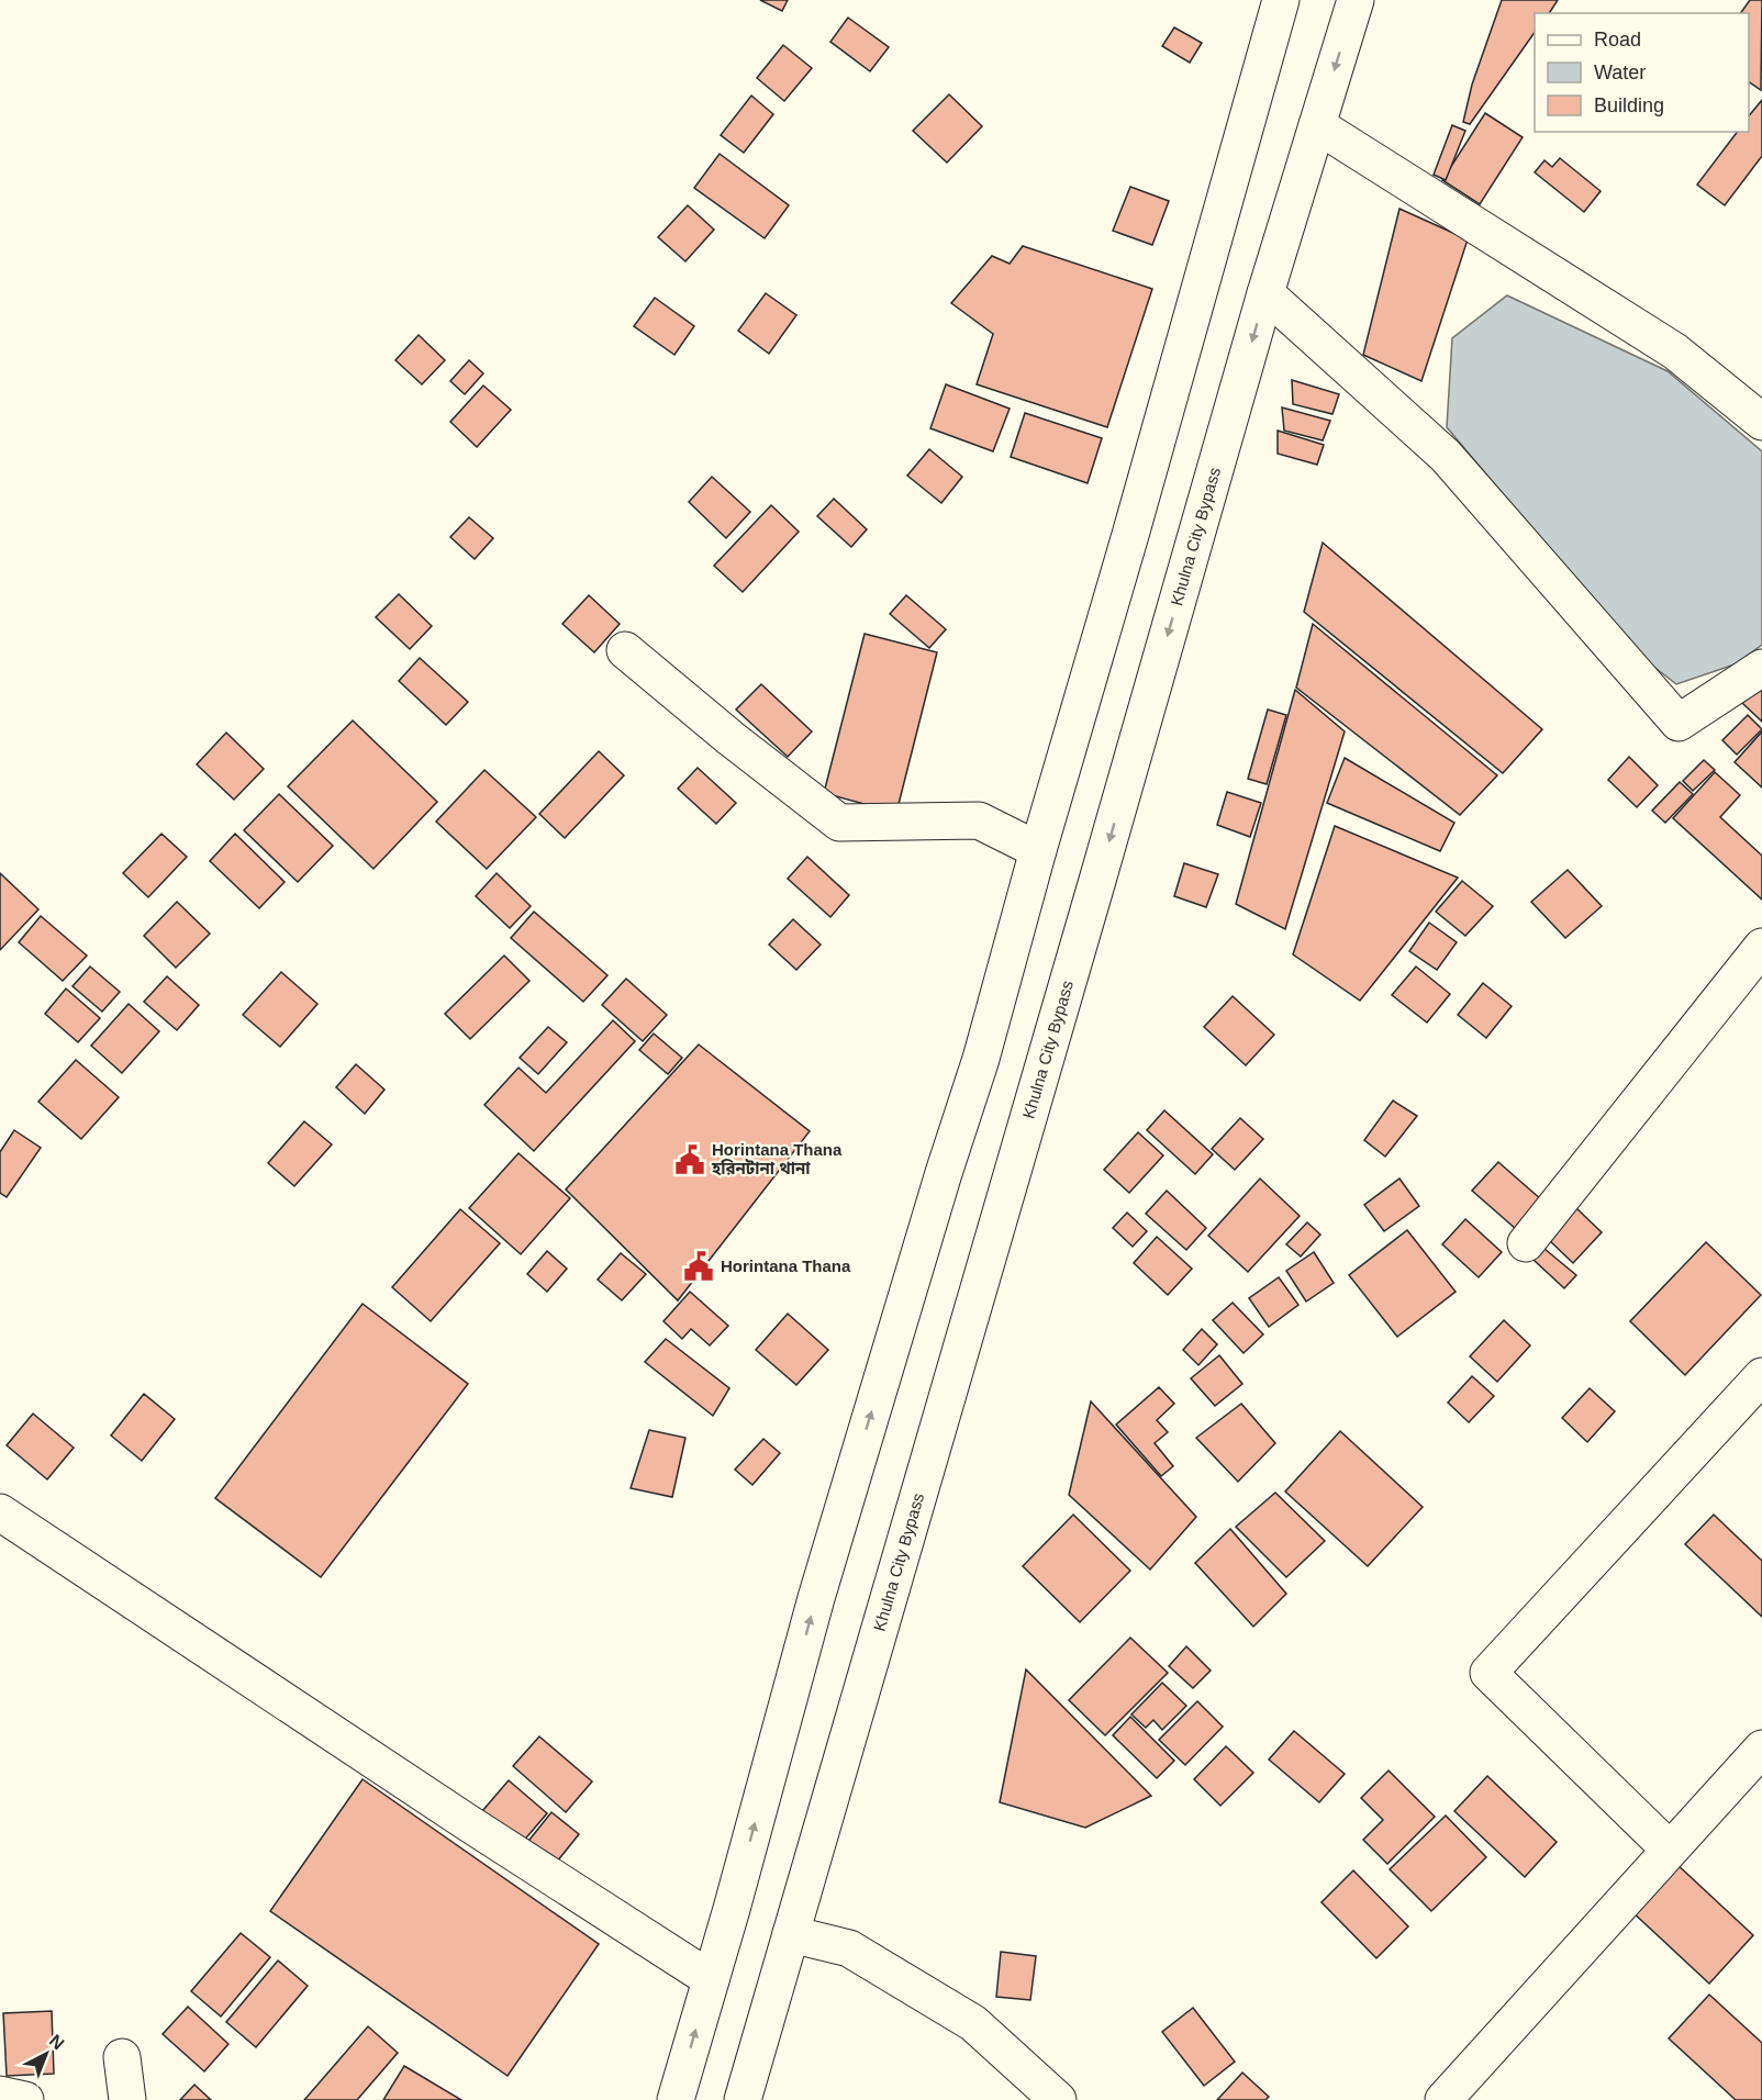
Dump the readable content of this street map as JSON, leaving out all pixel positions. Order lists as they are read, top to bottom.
{
  "streets": {
    "main road": ["Khulna City Bypass"]
  },
  "places": {
    "public building": ["Horintana Thana হরিনটানা থানা", "Horintana Thana"]
  },
  "legend": ["Road", "Water", "Building"],
  "north": "top right"
}
